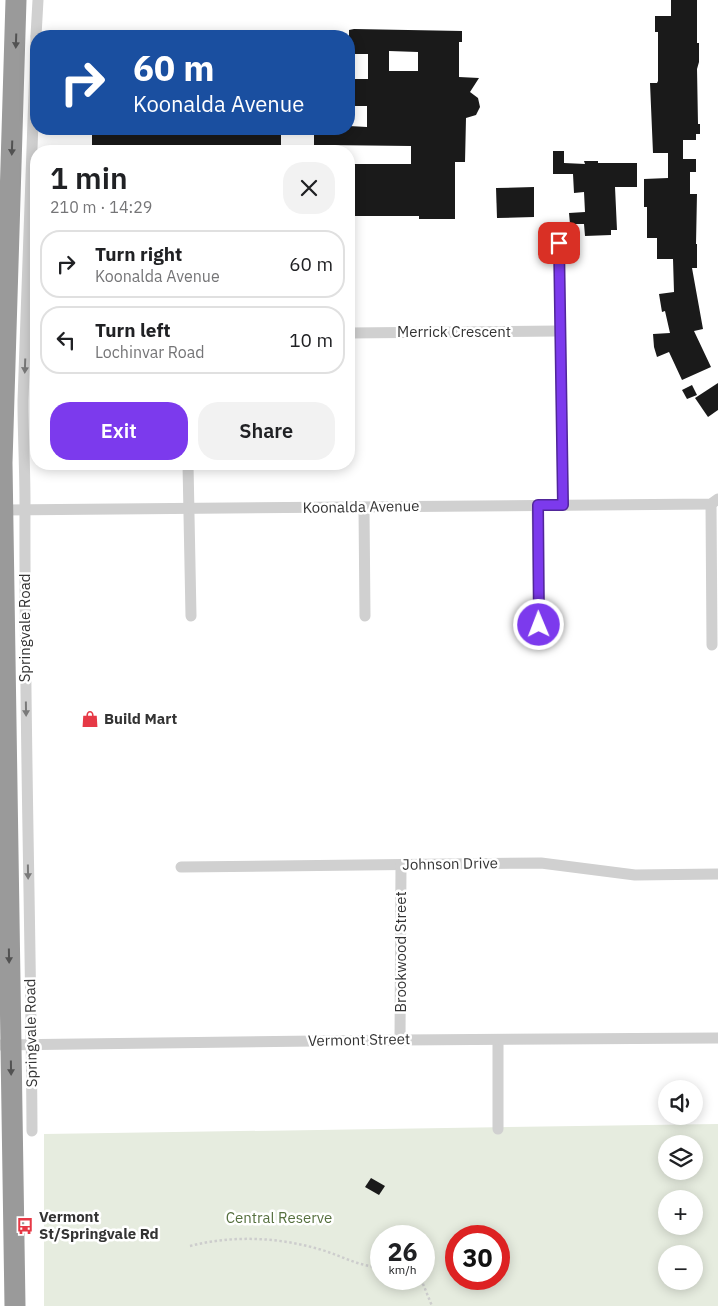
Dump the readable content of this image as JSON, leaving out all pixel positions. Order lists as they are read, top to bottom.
{
  "streets": {
    "highway": ["Springvale Road"],
    "street": [
      "Merrick Crescent",
      "Koonalda Avenue",
      "Johnson Drive",
      "Brookwood Street",
      "Vermont Street"
    ]
  },
  "crossings": [
    ["Koonalda Avenue", "Springvale Road"],
    ["Springvale Road", "Vermont Street"],
    ["Johnson Drive", "Brookwood Street"],
    ["Brookwood Street", "Vermont Street"]
  ],
  "one_way": ["Springvale Road"],
  "parks": ["Central Reserve"],
  "places": {
    "shop": ["Build Mart"],
    "bus stop": ["Vermont St/Springvale Rd"]
  },
  "page": {
    "turn": ["60 m", "Koonalda Avenue"],
    "heading": ["1 min", "210 m · 14:29"],
    "list": [
      {
        "name": "Turn right",
        "note": "Koonalda Avenue",
        "value": "60 m"
      },
      {
        "name": "Turn left",
        "note": "Lochinvar Road",
        "value": "10 m"
      }
    ],
    "buttons": ["Exit", "Share"],
    "map_buttons": ["+", "−"],
    "speed": "26 km/h",
    "limit": "30"
  }
}
